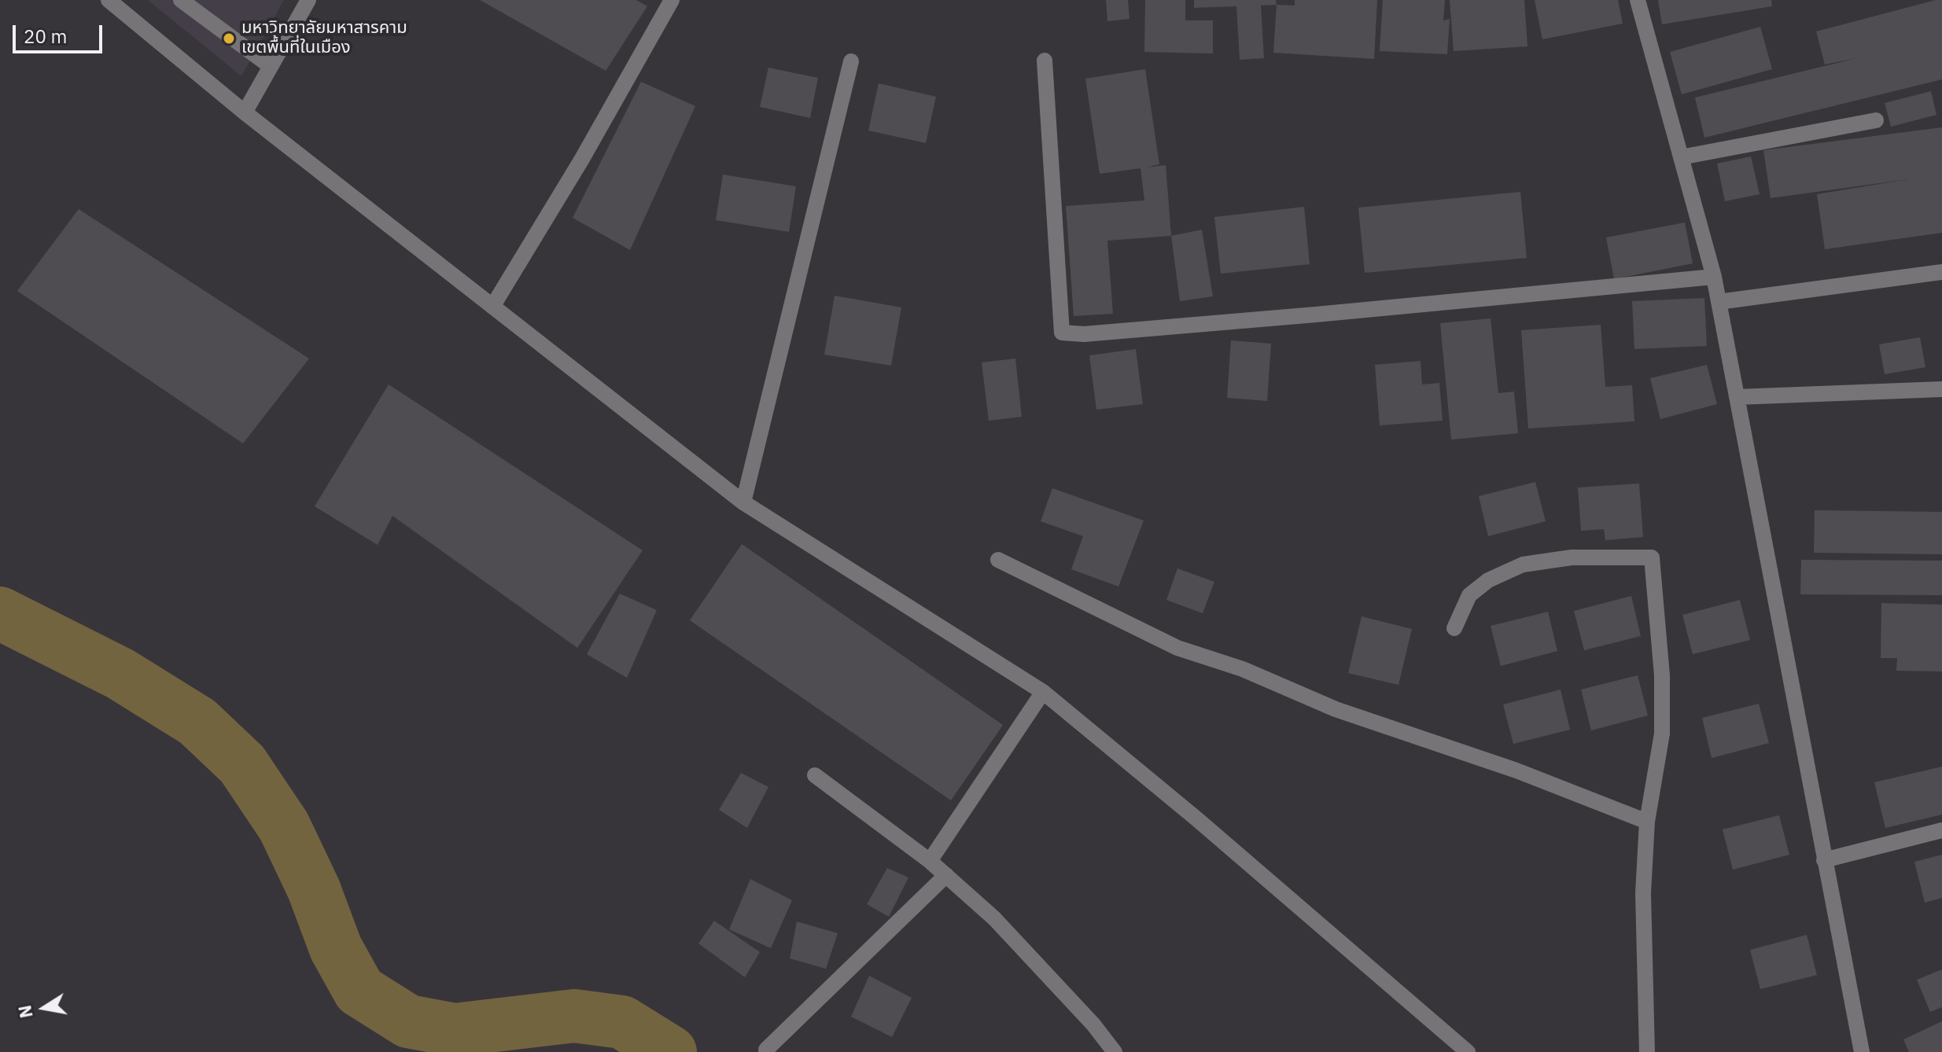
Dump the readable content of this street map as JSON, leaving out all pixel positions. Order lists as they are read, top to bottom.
{
  "places": ["มหาวิทยาลัยมหาสารคาม เขตพื้นที่ในเมือง"],
  "scale_bar": "20 m",
  "north": "left"
}
